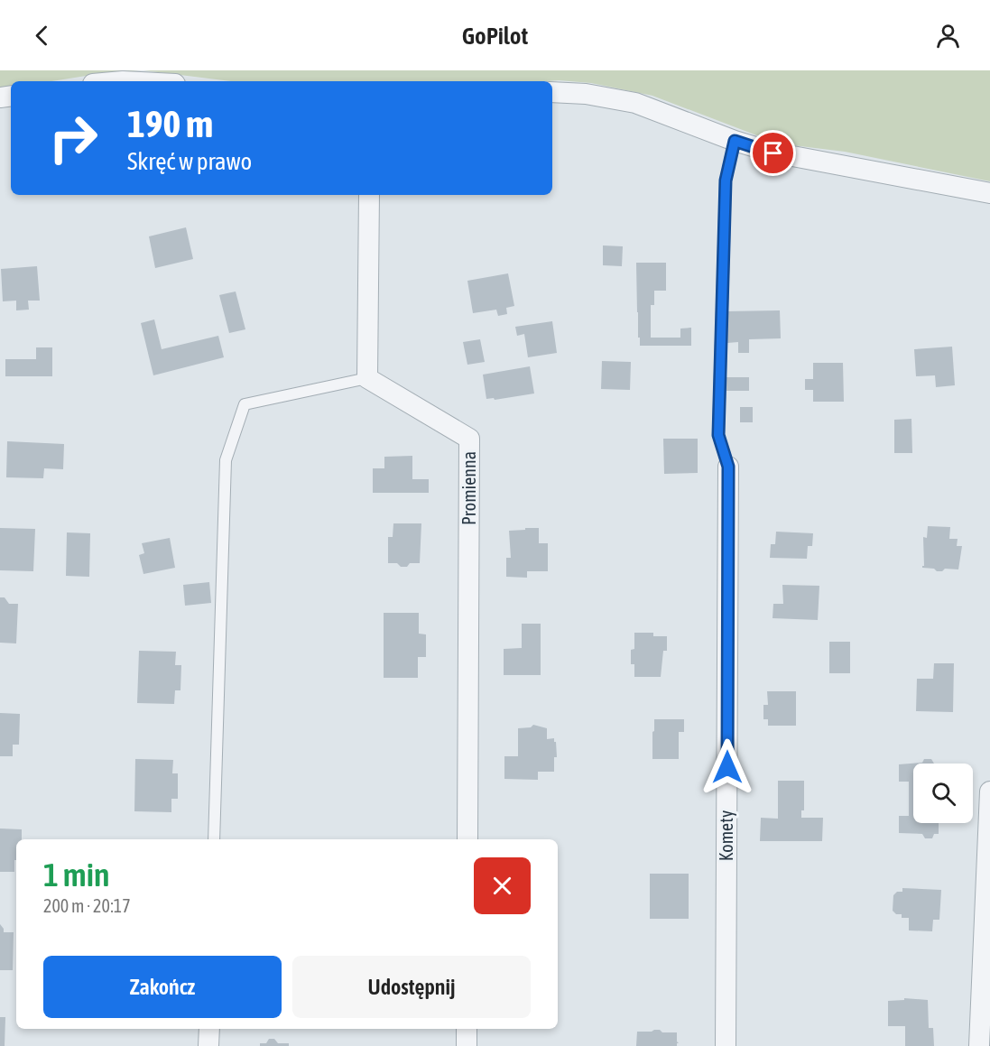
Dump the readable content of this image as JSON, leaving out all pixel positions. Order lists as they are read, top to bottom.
{
  "streets": {
    "street": ["Promienna", "Komety"]
  },
  "page": {
    "header": "GoPilot",
    "turn": ["190 m", "Skręć w prawo"],
    "heading": ["1 min", "200 m · 20:17"],
    "buttons": ["Zakończ", "Udostępnij"]
  }
}
